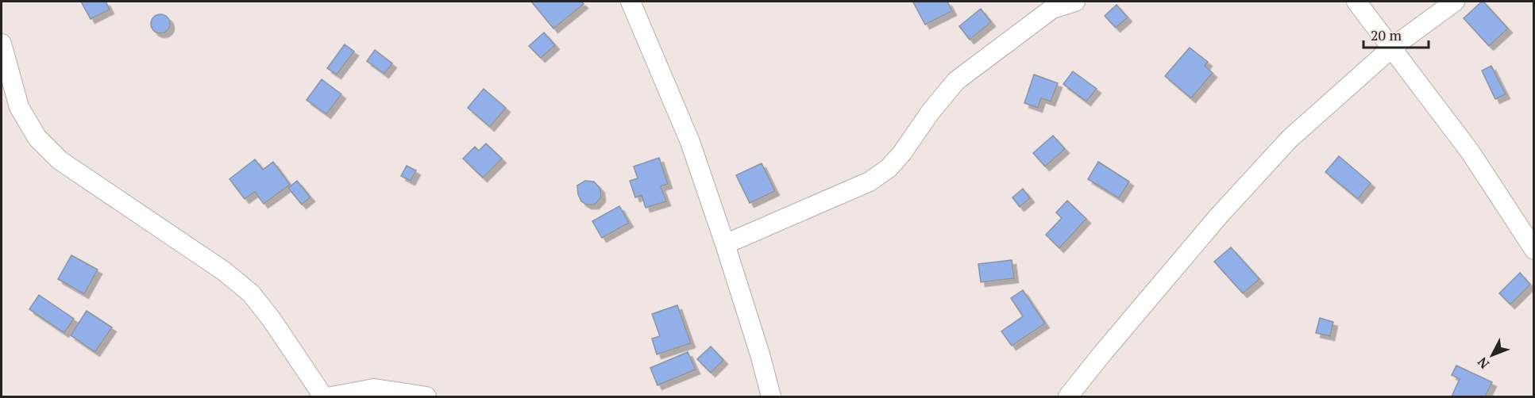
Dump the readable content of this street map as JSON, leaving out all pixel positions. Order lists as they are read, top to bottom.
{
  "scale_bar": "20 m",
  "north": "bottom left"
}
